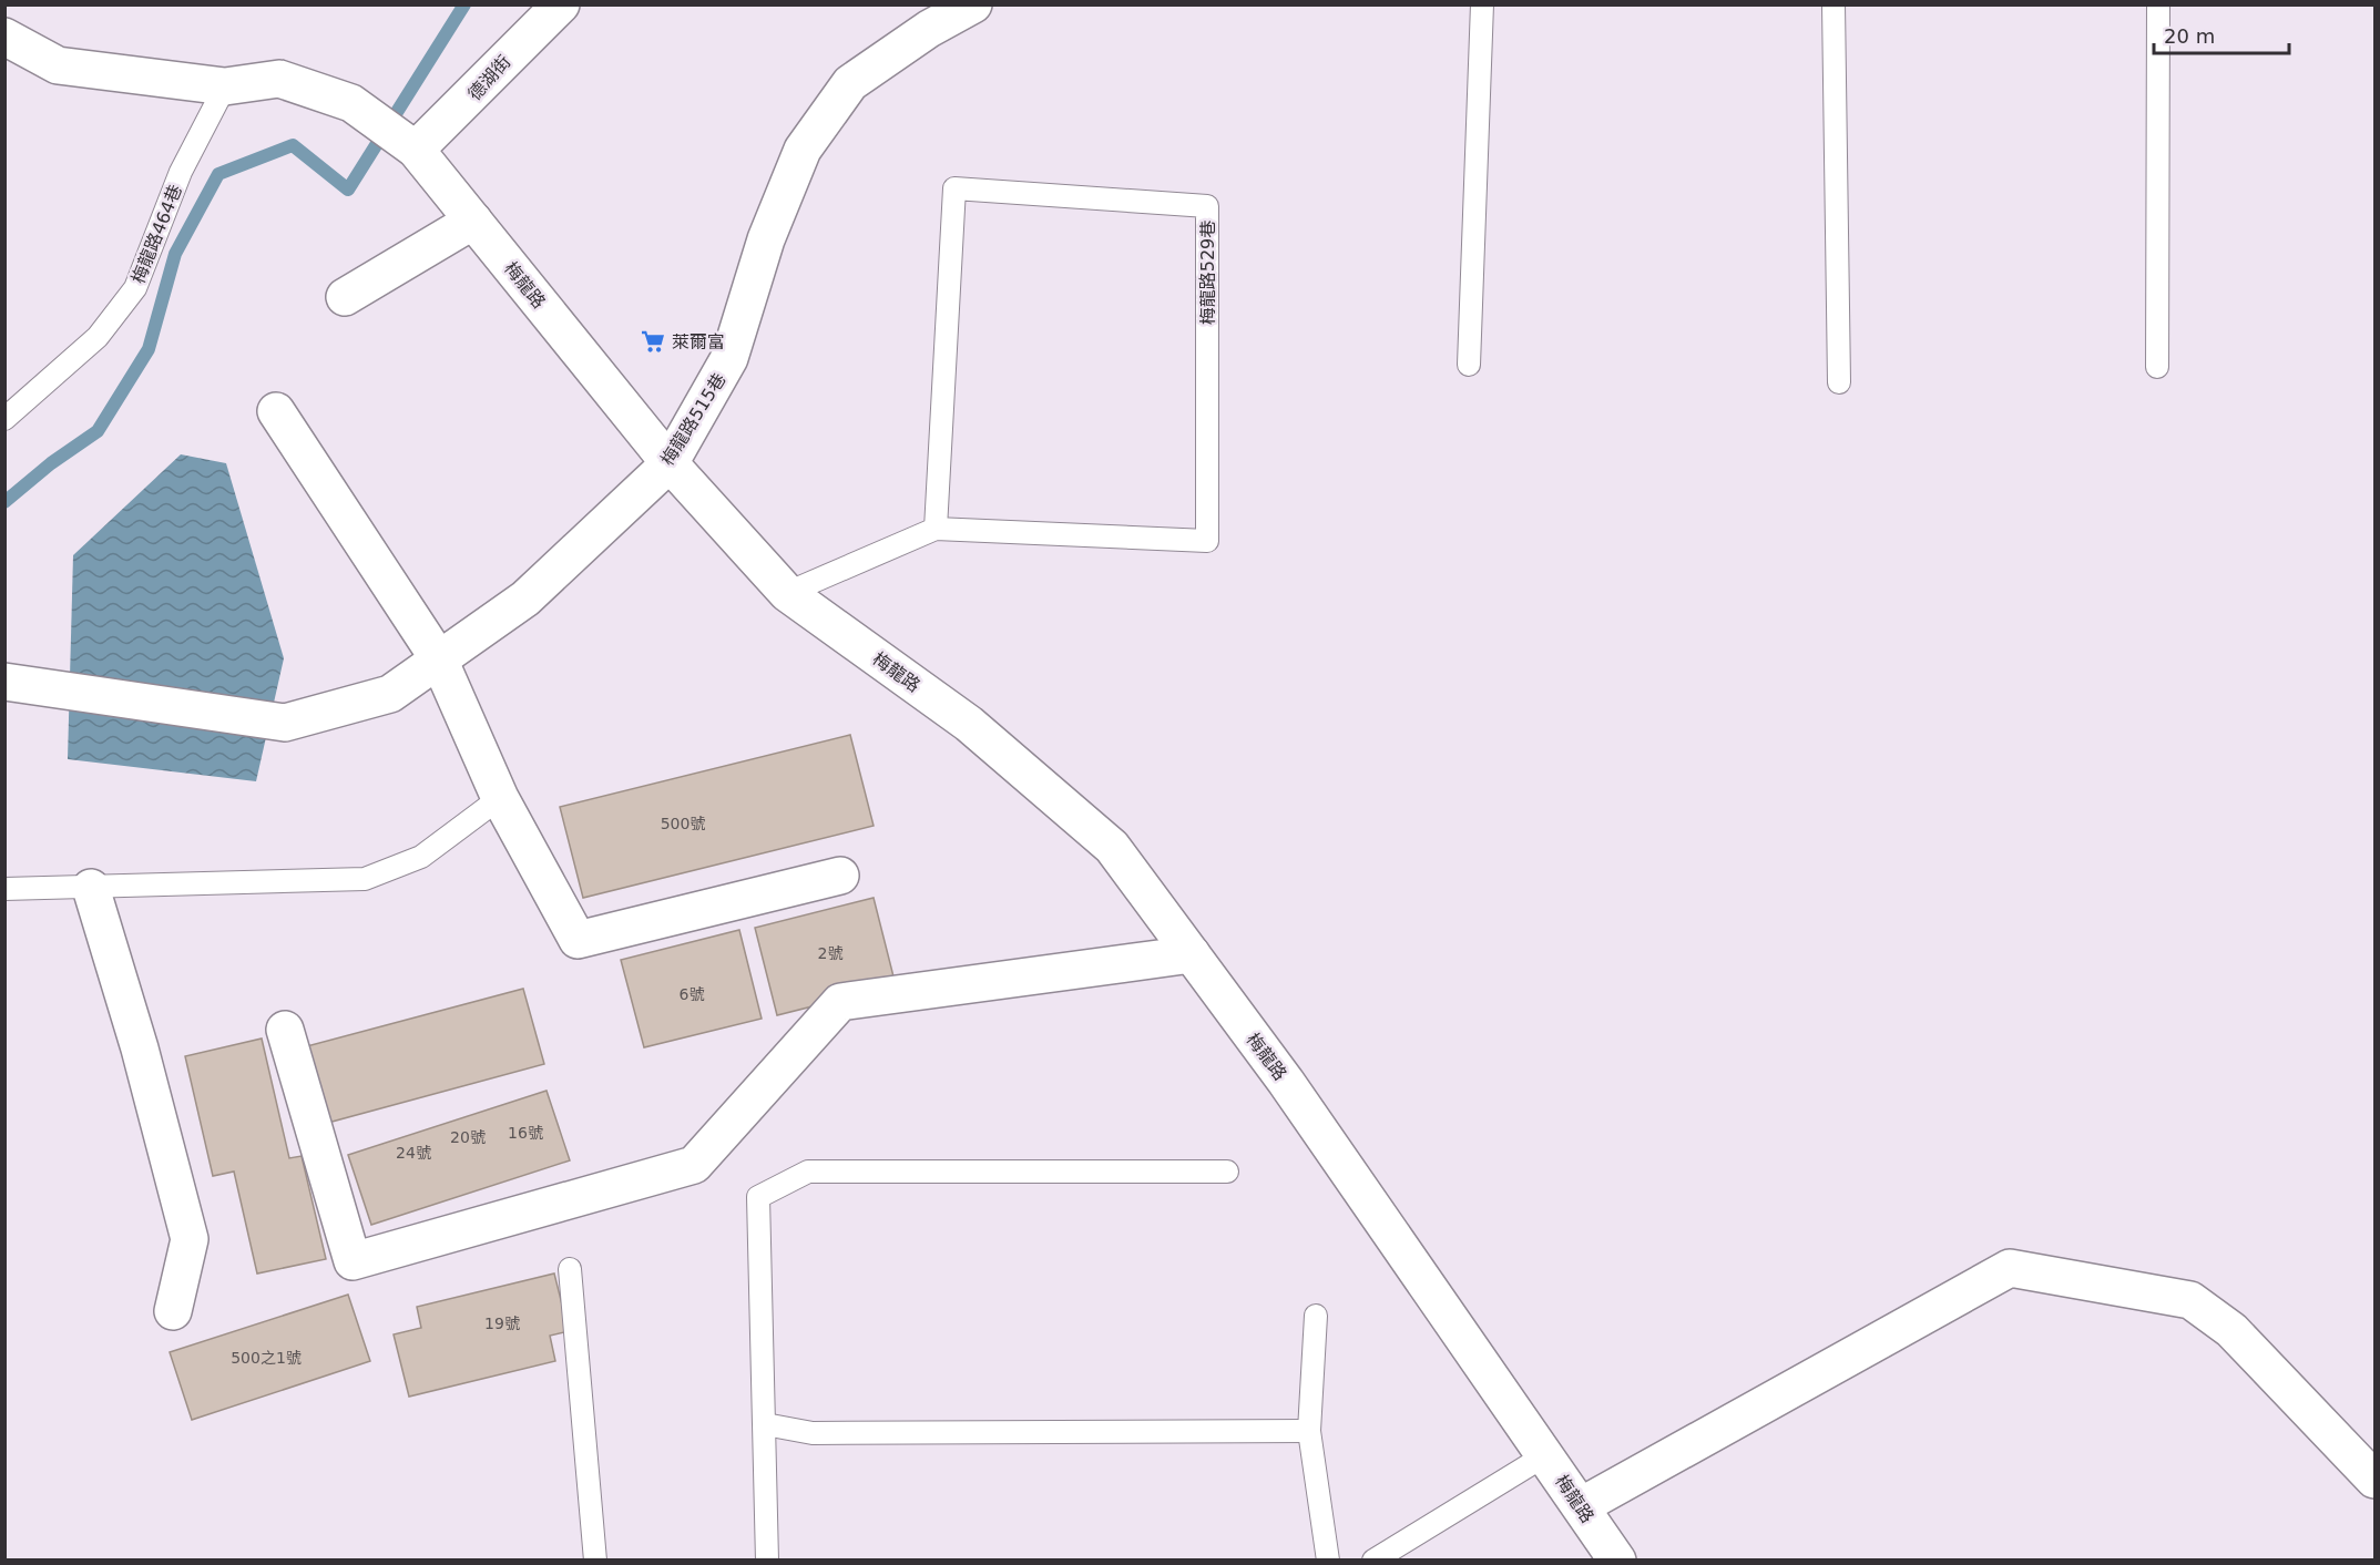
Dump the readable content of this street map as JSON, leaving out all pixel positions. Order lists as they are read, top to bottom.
{
  "streets": {
    "street": ["德湖街", "梅龍路", "梅龍路515巷"],
    "lane": ["梅龍路464巷", "梅龍路529巷"]
  },
  "crossings": [
    ["德湖街", "梅龍路"],
    ["梅龍路464巷", "梅龍路"],
    ["梅龍路529巷", "梅龍路"],
    ["梅龍路", "梅龍路515巷"]
  ],
  "places": {
    "supermarket": ["萊爾富"]
  },
  "house_numbers": [
    "500號",
    "2號",
    "6號",
    "16號",
    "20號",
    "24號",
    "19號",
    "500之1號"
  ],
  "scale_bar": "20 m"
}
